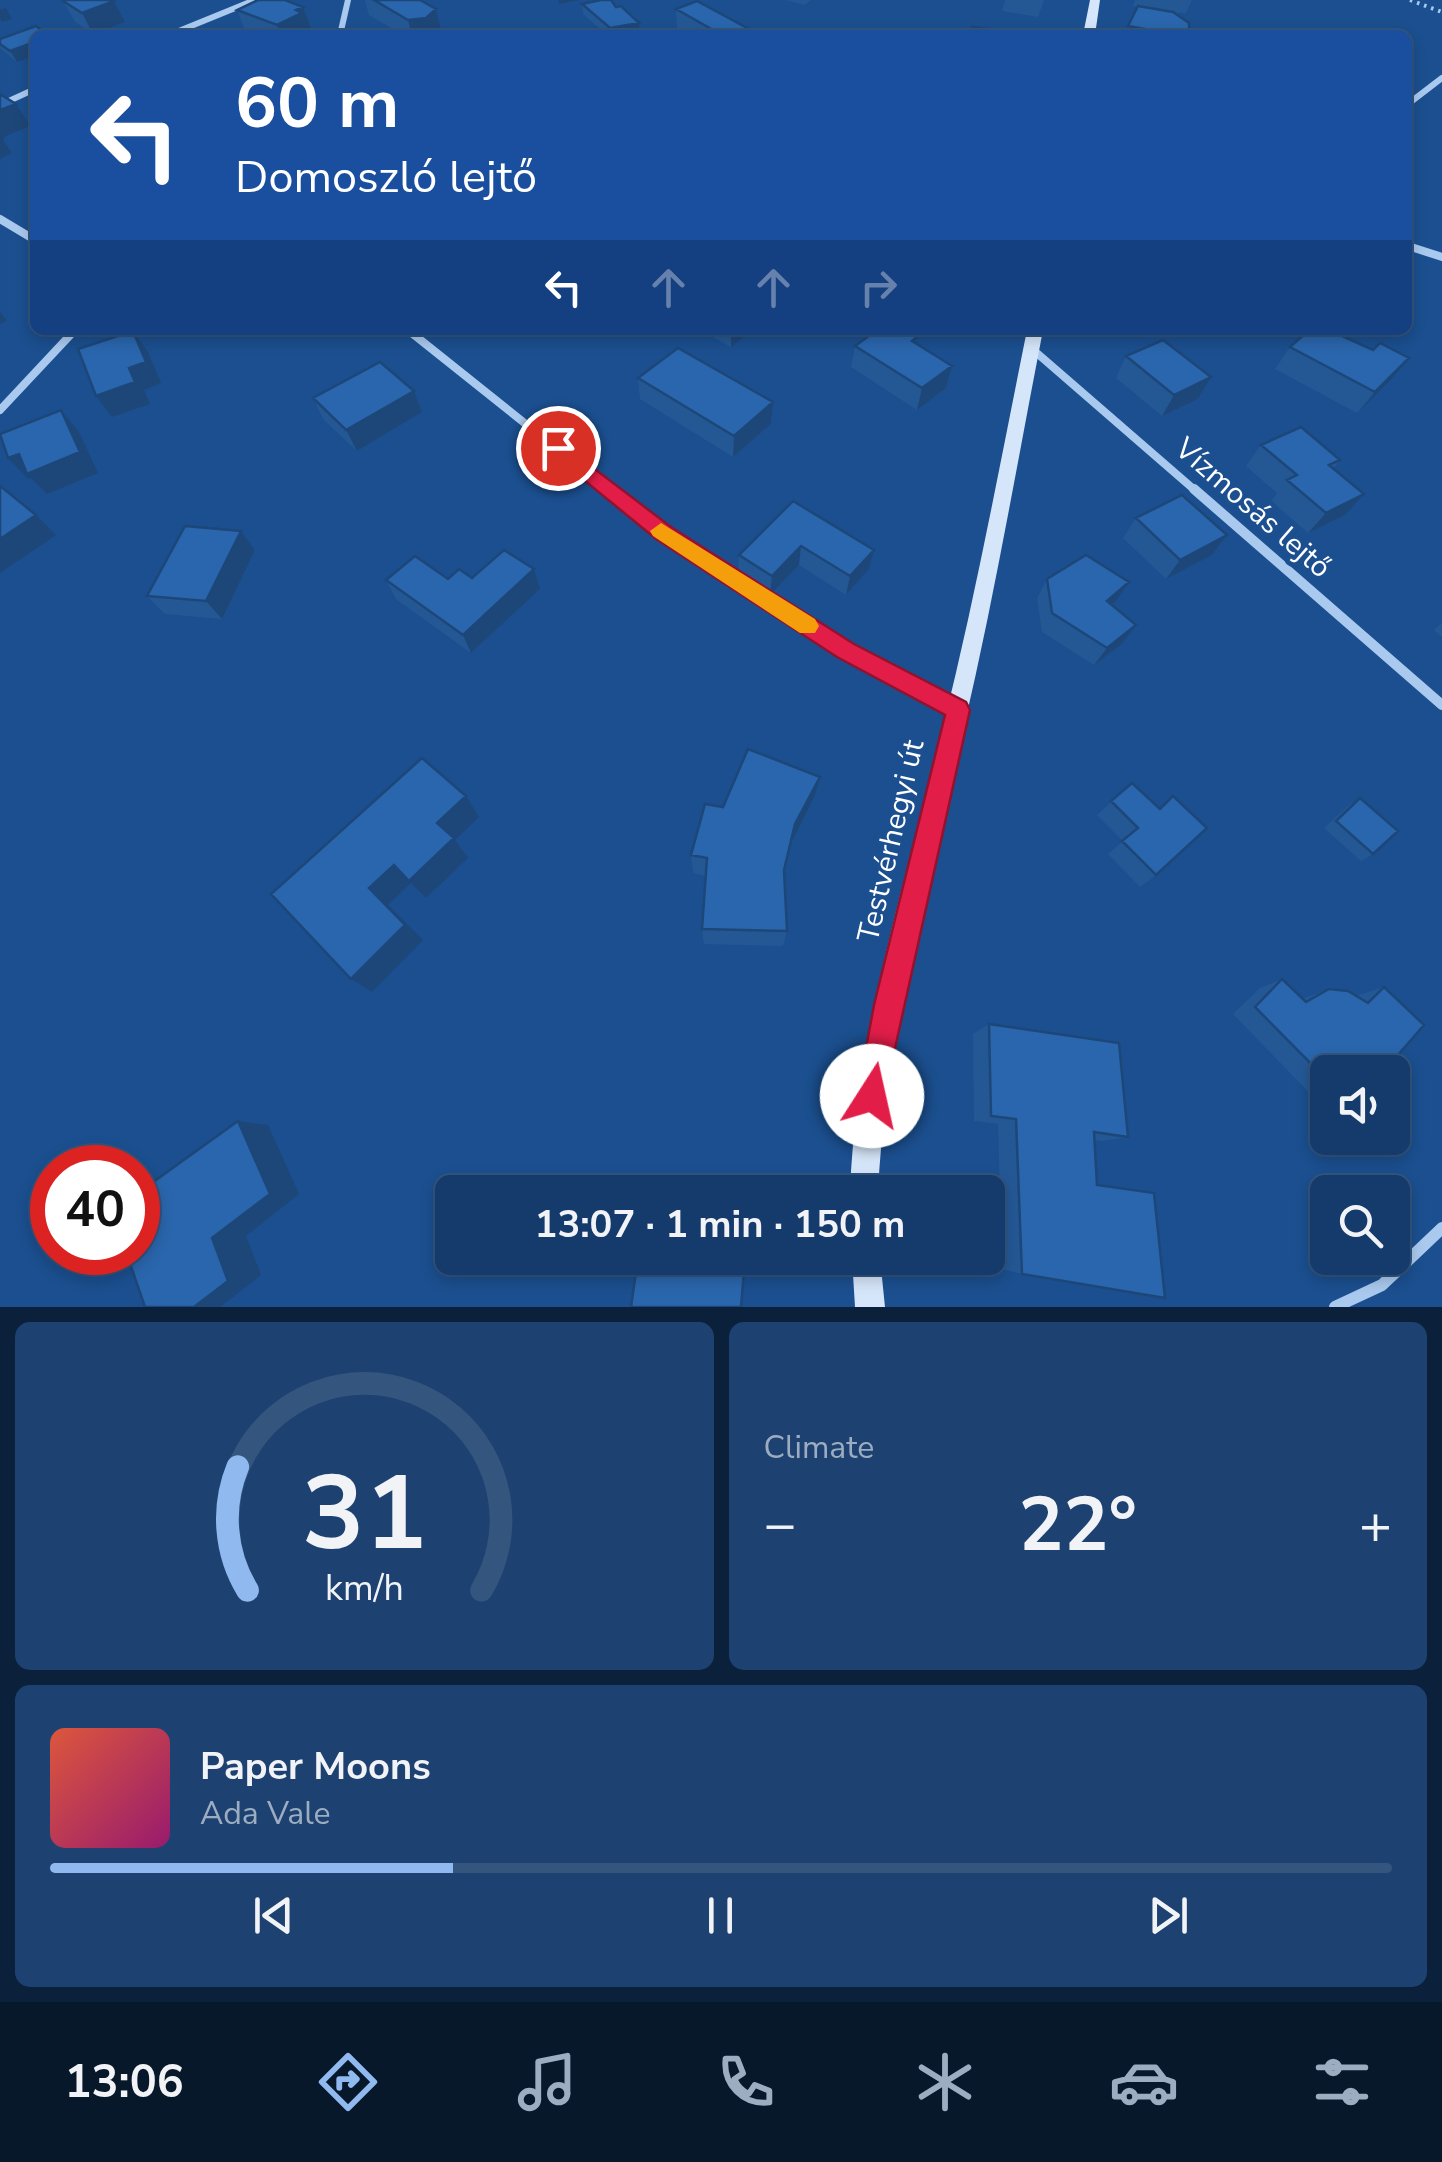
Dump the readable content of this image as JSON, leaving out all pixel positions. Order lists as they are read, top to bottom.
{
  "streets": {
    "street": ["Vízmosás lejtő", "Testvérhegyi út"]
  },
  "crossings": [
    ["Vízmosás lejtő", "Testvérhegyi út"]
  ],
  "page": {
    "turn": ["60 m", "Domoszló lejtő"],
    "limit": "40",
    "trip": "13:07 · 1 min · 150 m",
    "tile": "Climate",
    "heat": ["−", "22°", "+"],
    "song": ["Paper Moons", "Ada Vale"],
    "tabs": "13:06",
    "gauge": ["31", "km/h"]
  }
}
